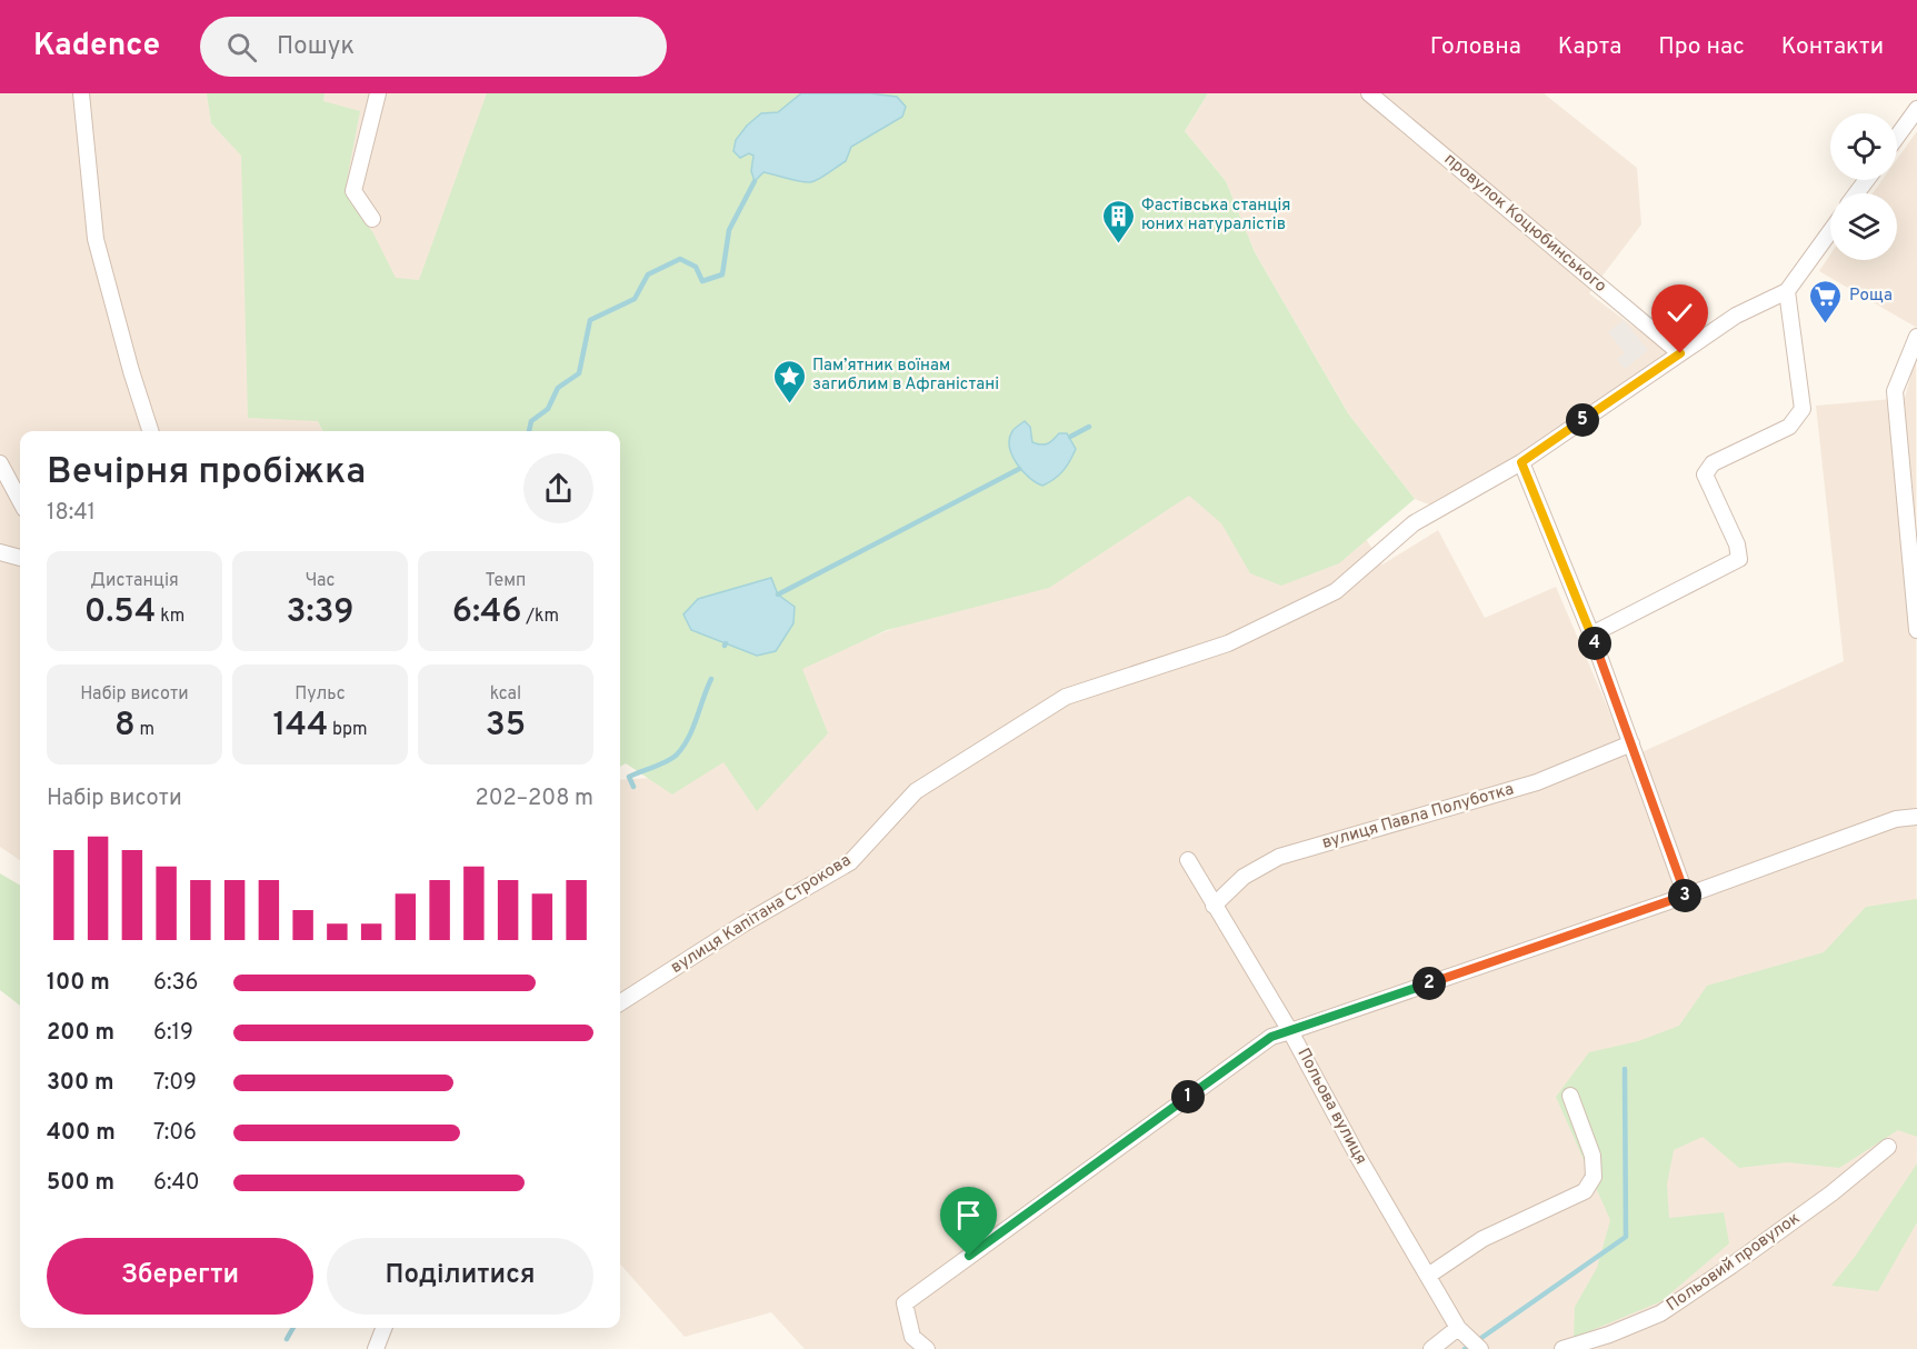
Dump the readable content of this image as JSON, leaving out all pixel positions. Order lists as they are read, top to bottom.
{
  "streets": {
    "street": [
      "провулок Коцюбинського",
      "вулиця Павла Полуботка",
      "вулиця Капітана Строкова",
      "Польова вулиця",
      "Польовий провулок"
    ]
  },
  "crossings": [
    ["провулок Коцюбинського", "вулиця Капітана Строкова"],
    ["вулиця Павла Полуботка", "Польова вулиця"]
  ],
  "places": {
    "building": ["Фастівська станція юних натуралістів"],
    "supermarket": ["Роща"],
    "place": ["Пам’ятник воїнам загиблим в Афганістані"]
  },
  "page": {
    "header": "Kadence",
    "search": "Пошук",
    "nav": [
      "Головна",
      "Карта",
      "Про нас",
      "Контакти"
    ],
    "pins": [
      "5",
      "4",
      "3",
      "2",
      "1"
    ],
    "heading": ["Вечірня пробіжка", "18:41"],
    "stats": [
      ["Дистанція", "0.54 km"],
      ["Час", "3:39"],
      ["Темп", "6:46 /km"],
      ["Набір висоти", "8 m"],
      ["Пульс", "144 bpm"],
      ["kcal", "35"]
    ],
    "chart": ["Набір висоти", "202–208 m"],
    "list": [
      {
        "name": "100 m",
        "note": "6:36"
      },
      {
        "name": "200 m",
        "note": "6:19"
      },
      {
        "name": "300 m",
        "note": "7:09"
      },
      {
        "name": "400 m",
        "note": "7:06"
      },
      {
        "name": "500 m",
        "note": "6:40"
      }
    ],
    "buttons": ["Зберегти", "Поділитися"]
  }
}
